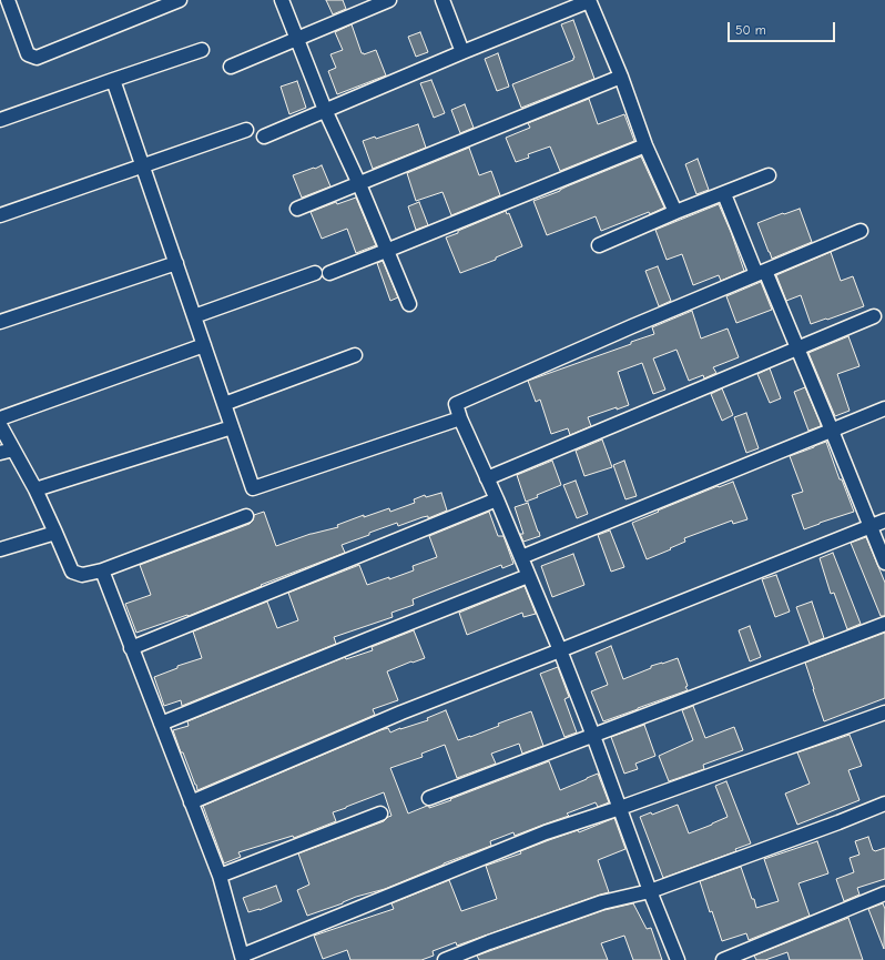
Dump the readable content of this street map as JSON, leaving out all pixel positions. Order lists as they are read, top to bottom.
{
  "scale_bar": "50 m"
}
